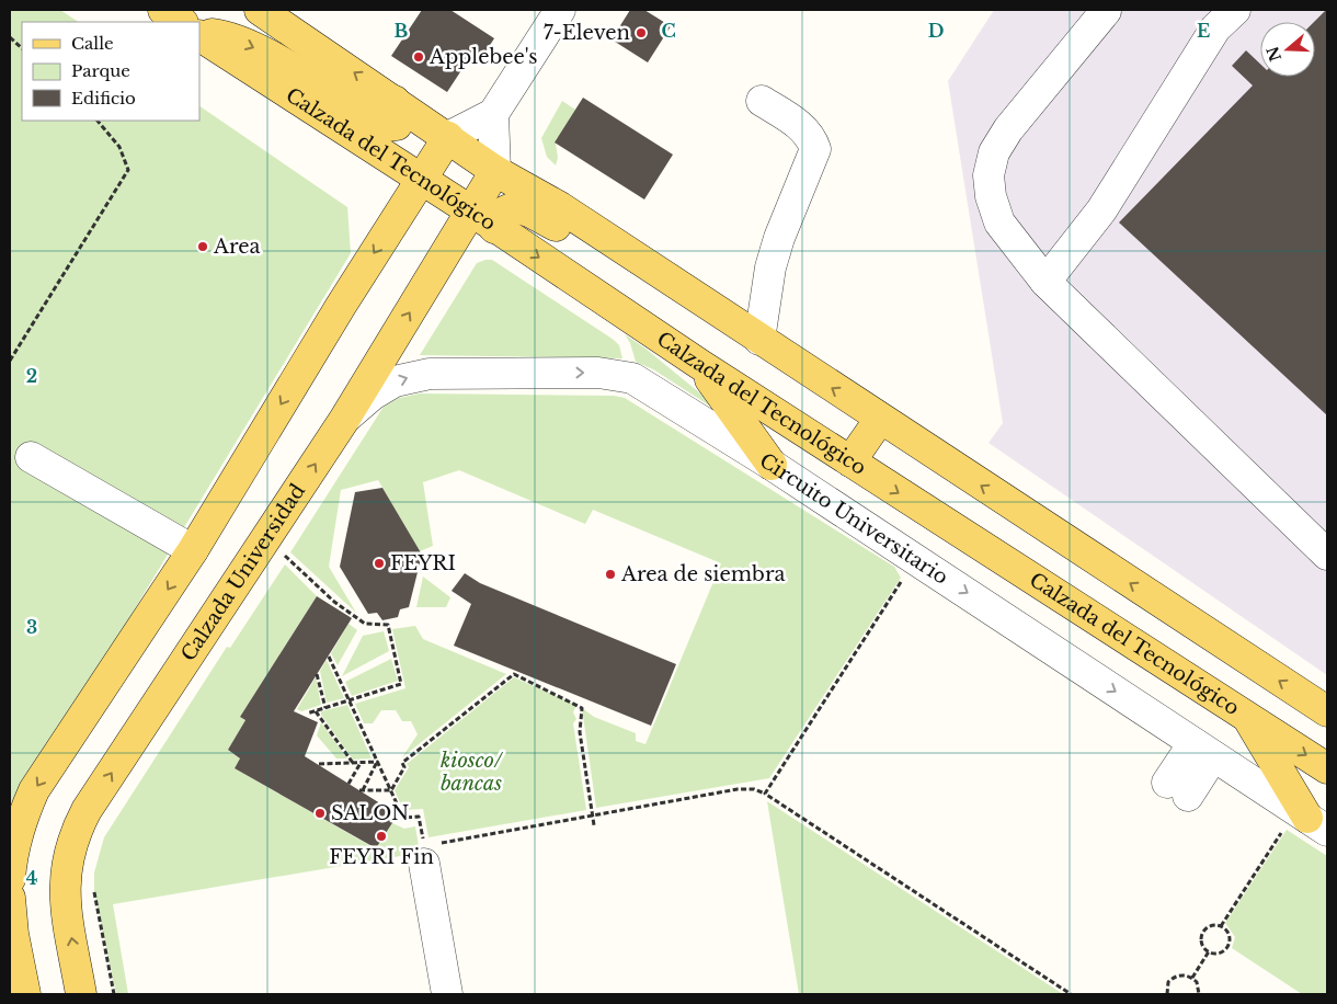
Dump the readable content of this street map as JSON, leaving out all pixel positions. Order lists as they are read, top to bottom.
{
  "streets": {
    "main road": ["Calzada del Tecnológico", "Calzada Universidad"],
    "street": ["Circuito Universitario"]
  },
  "crossings": [
    ["Calzada del Tecnológico", "Calzada Universidad"],
    ["Circuito Universitario", "Calzada Universidad"]
  ],
  "one_way": ["Circuito Universitario"],
  "parks": ["kiosco/ bancas"],
  "places": [
    "7-Eleven",
    "Applebee's",
    "Area",
    "FEYRI",
    "Area de siembra",
    "SALON",
    "FEYRI Fin"
  ],
  "legend": ["Calle", "Parque", "Edificio"],
  "north": "left",
  "grid": {
    "columns": [
      "B",
      "C",
      "D",
      "E"
    ],
    "rows": ["2", "3", "4"]
  }
}
